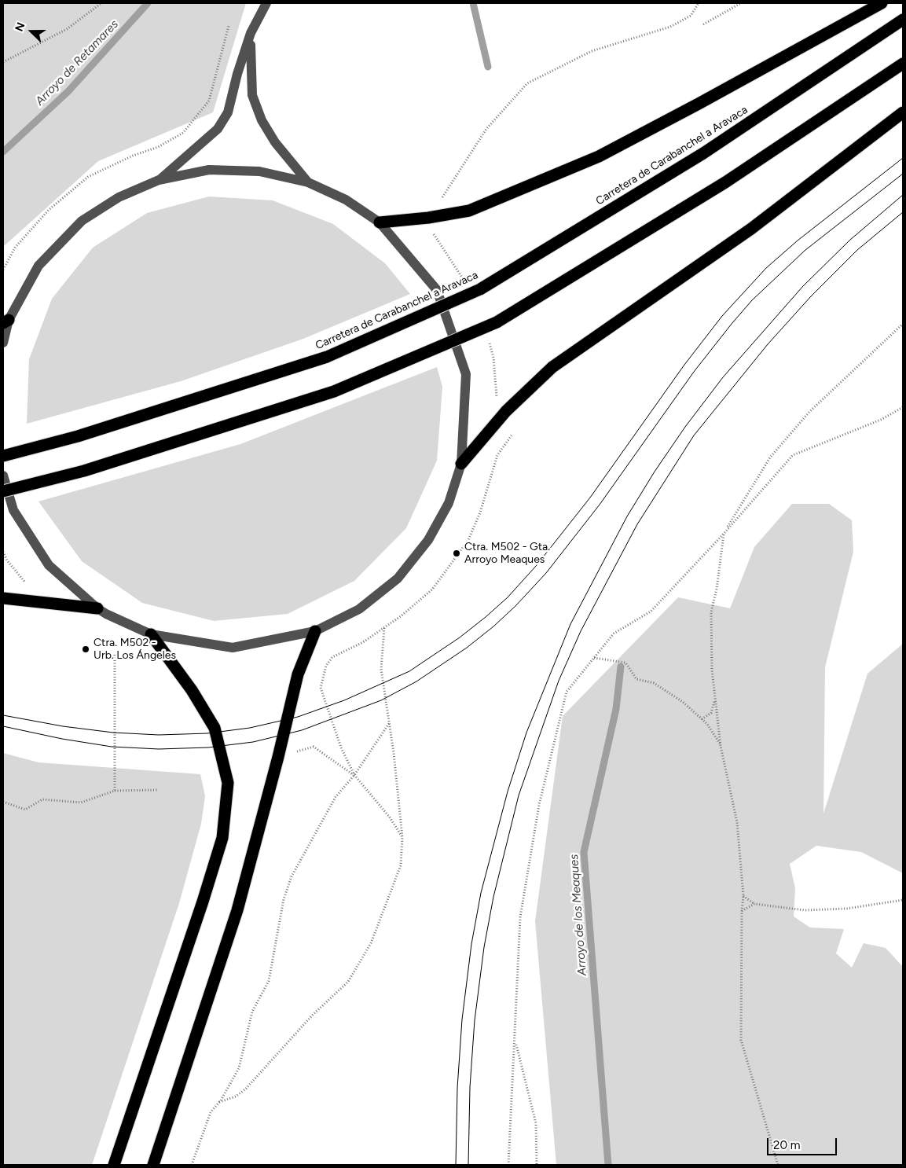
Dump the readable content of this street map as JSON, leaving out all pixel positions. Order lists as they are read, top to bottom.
{
  "streets": {
    "highway": ["Carretera de Carabanchel a Aravaca"]
  },
  "water": ["Arroyo de Retamares", "Arroyo de los Meaques"],
  "places": ["Ctra. M502 - Gta. Arroyo Meaques", "Ctra. M502 - Urb. Los Ángeles"],
  "scale_bar": "20 m",
  "north": "left"
}
